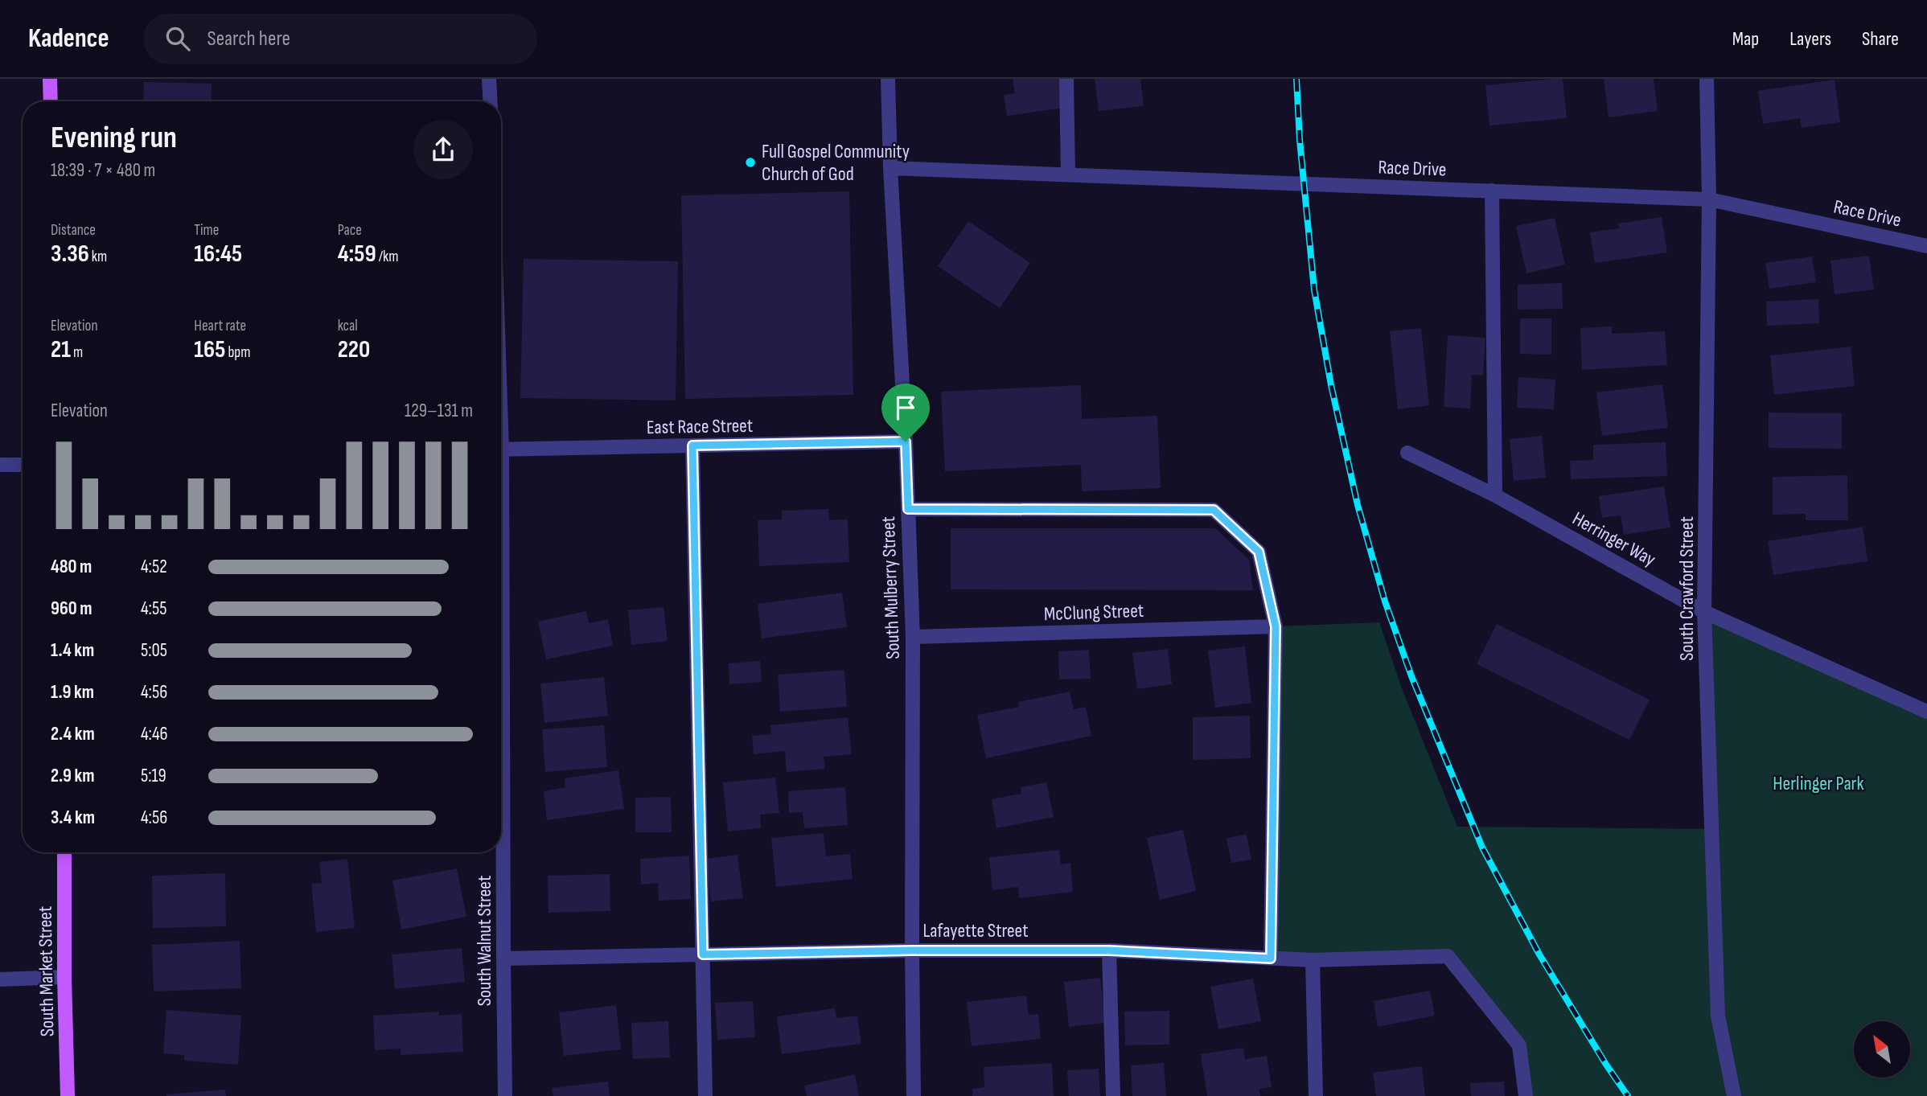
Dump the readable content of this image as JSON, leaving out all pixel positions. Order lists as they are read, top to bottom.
{
  "streets": {
    "main road": ["South Market Street"],
    "street": [
      "Race Drive",
      "East Race Street",
      "Herringer Way",
      "South Mulberry Street",
      "South Crawford Street",
      "McClung Street",
      "Lafayette Street",
      "South Walnut Street"
    ]
  },
  "crossings": [
    ["Race Drive", "South Mulberry Street"],
    ["Race Drive", "South Crawford Street"],
    ["East Race Street", "South Mulberry Street"],
    ["Herringer Way", "South Crawford Street"],
    ["South Mulberry Street", "McClung Street"],
    ["South Mulberry Street", "Lafayette Street"],
    ["Lafayette Street", "South Walnut Street"]
  ],
  "parks": ["Herlinger Park"],
  "places": ["Full Gospel Community Church of God"],
  "north": "top left",
  "page": {
    "header": "Kadence",
    "search": "Search here",
    "nav": ["Map", "Layers", "Share"],
    "heading": ["Evening run", "18:39 · 7 × 480 m"],
    "stats": [
      ["Distance", "3.36 km"],
      ["Time", "16:45"],
      ["Pace", "4:59 /km"],
      ["Elevation", "21 m"],
      ["Heart rate", "165 bpm"],
      ["kcal", "220"]
    ],
    "chart": ["Elevation", "129–131 m"],
    "list": [
      {
        "name": "480 m",
        "note": "4:52"
      },
      {
        "name": "960 m",
        "note": "4:55"
      },
      {
        "name": "1.4 km",
        "note": "5:05"
      },
      {
        "name": "1.9 km",
        "note": "4:56"
      },
      {
        "name": "2.4 km",
        "note": "4:46"
      },
      {
        "name": "2.9 km",
        "note": "5:19"
      },
      {
        "name": "3.4 km",
        "note": "4:56"
      }
    ]
  }
}
